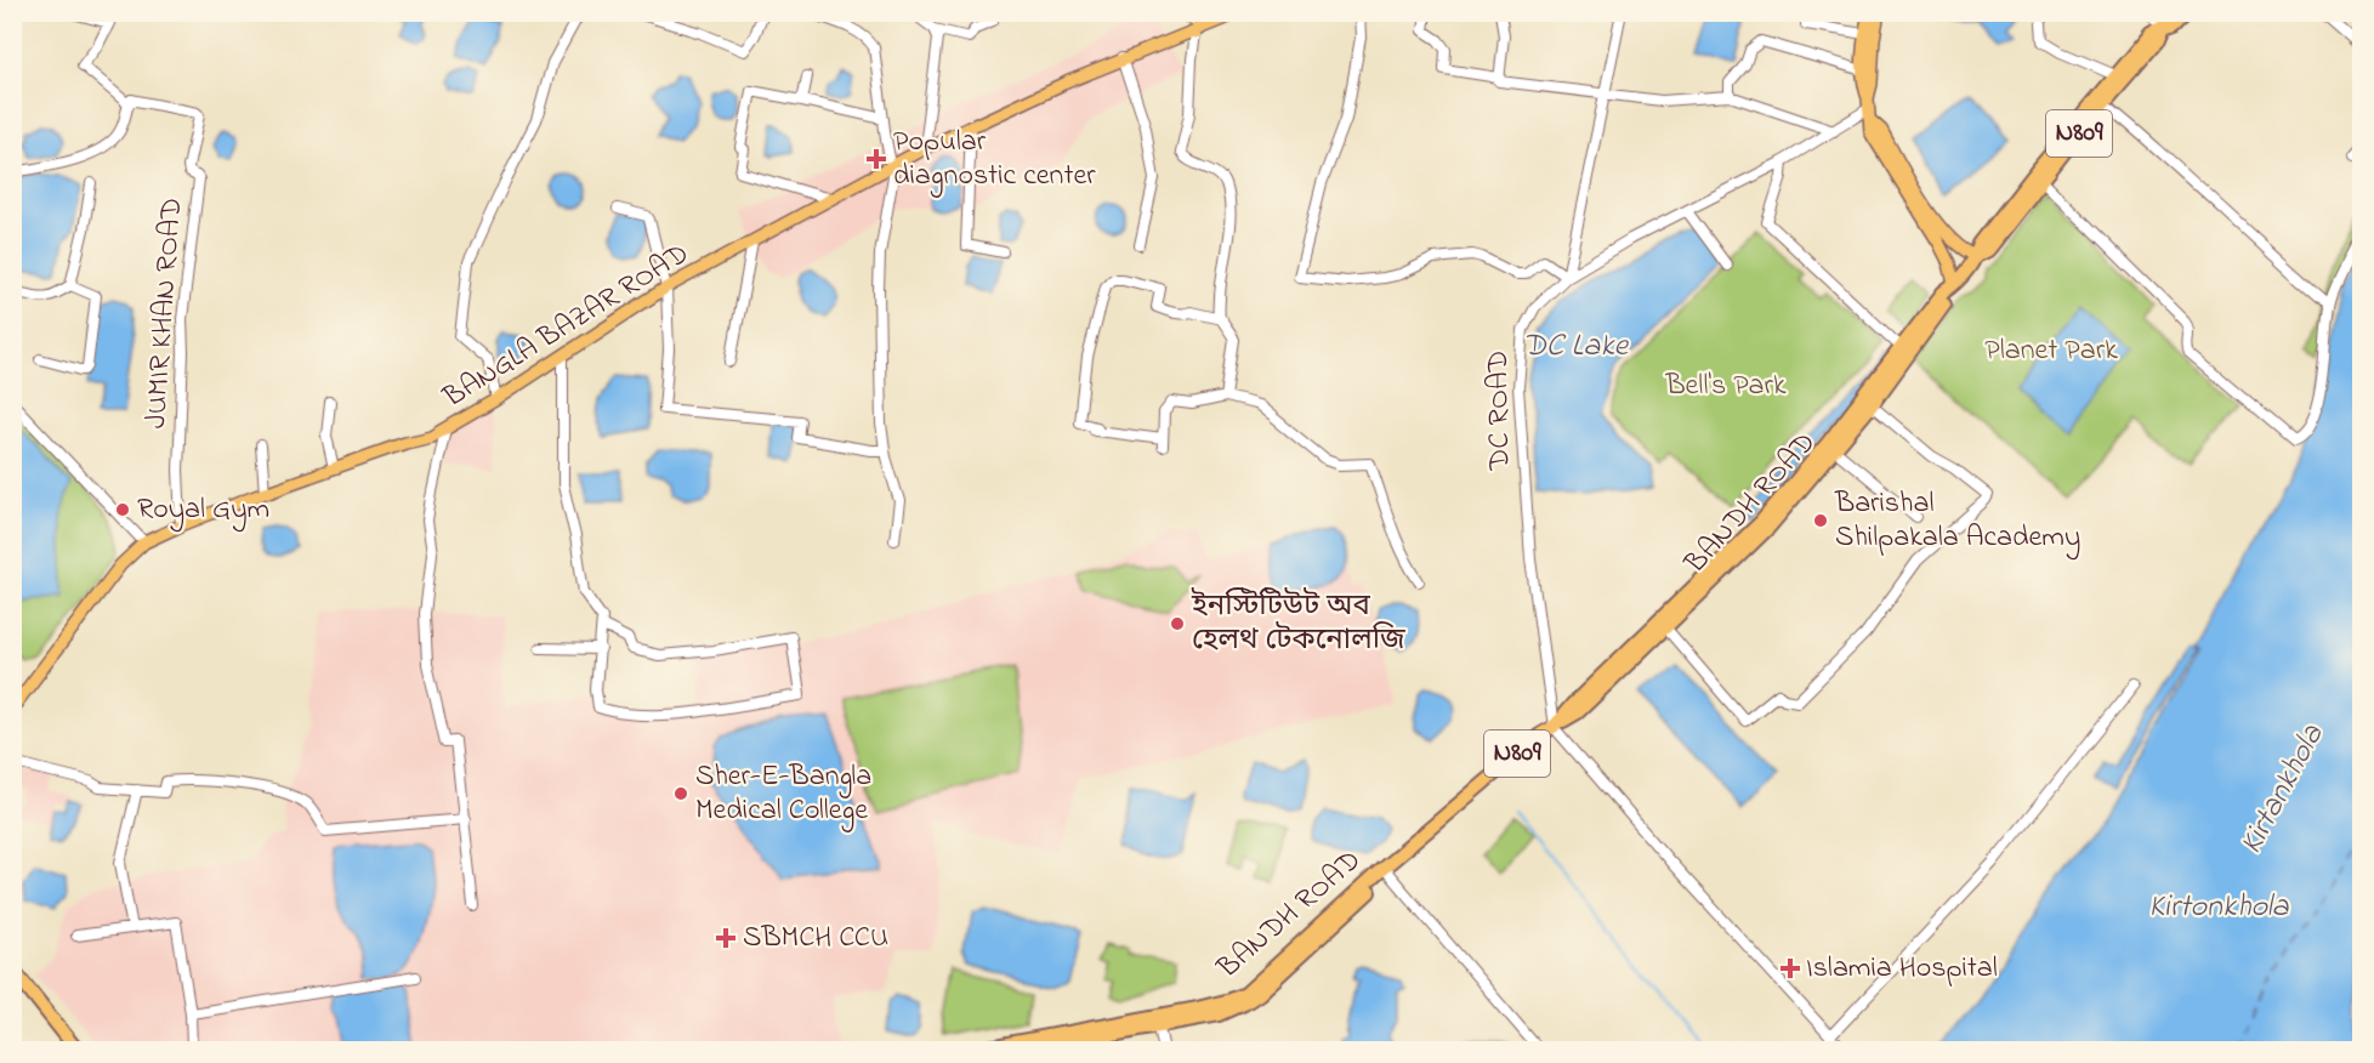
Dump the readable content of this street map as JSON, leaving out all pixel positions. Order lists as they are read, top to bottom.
{
  "streets": {
    "highway": ["N809", "BANDH ROAD"],
    "main road": ["BANGLA BAZAR ROAD"],
    "street": ["JUMIR KHAN ROAD", "DC ROAD"]
  },
  "crossings": [
    ["JUMIR KHAN ROAD", "BANGLA BAZAR ROAD"],
    ["DC ROAD", "BANDH ROAD"]
  ],
  "water": ["DC Lake", "Kirtankhola", "Kirtonkhola"],
  "parks": ["Planet Park", "Bell's Park"],
  "places": {
    "health": ["Popular diagnostic center", "SBMCH CCU", "Islamia Hospital"],
    "other": [
      "Royal Gym",
      "Barishal Shilpakala Academy",
      "ইনস্টিটিউট অব হেলথ টেকনোলজি",
      "Sher-E-Bangla Medical College"
    ]
  }
}
